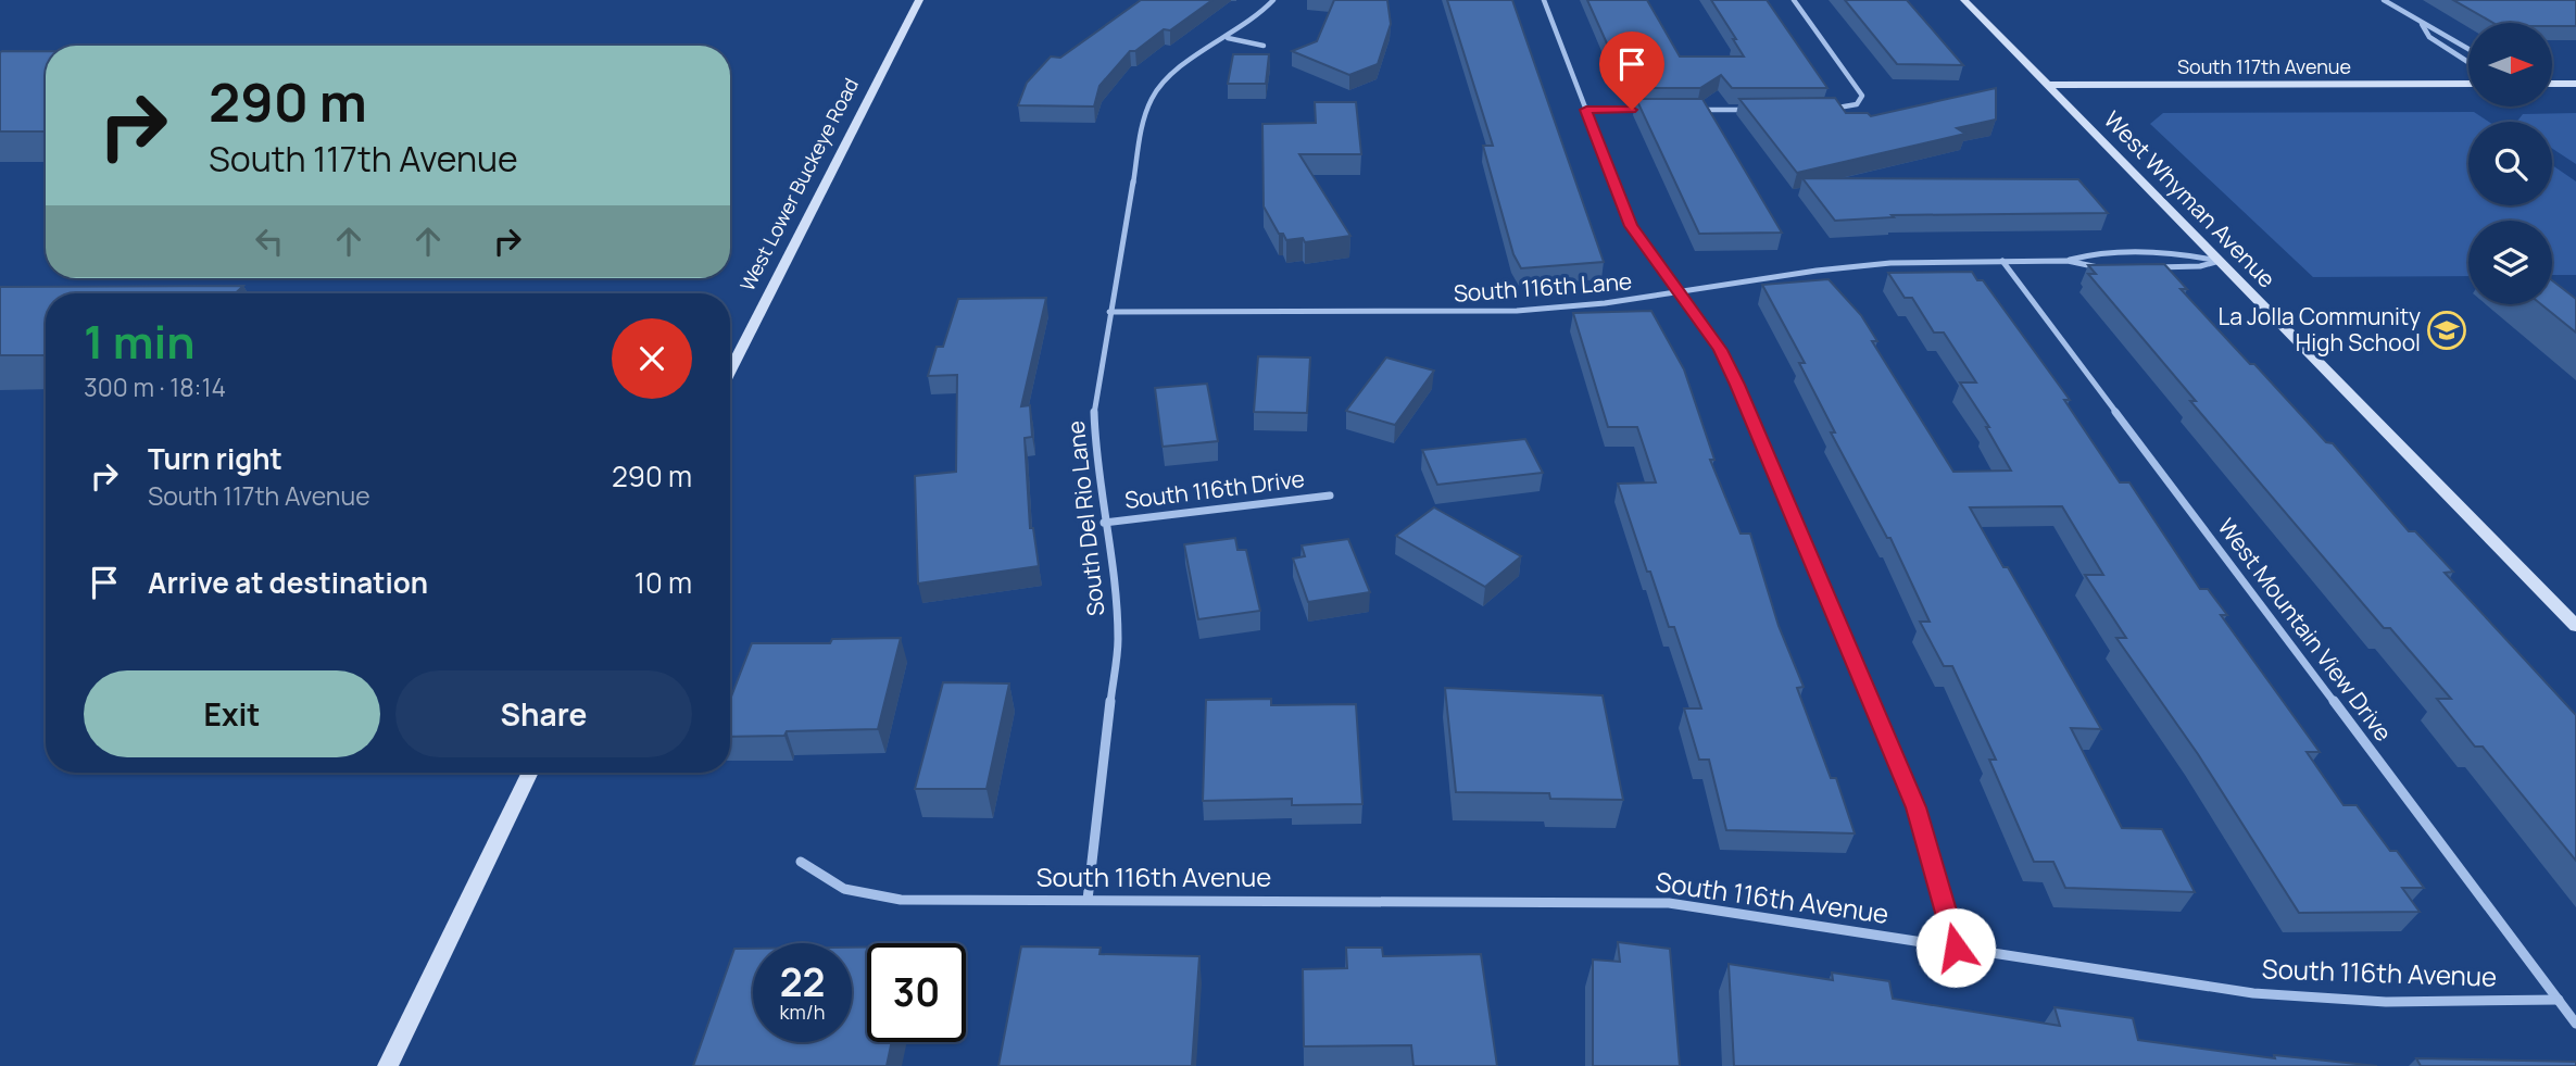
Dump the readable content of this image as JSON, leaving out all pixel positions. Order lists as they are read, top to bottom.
{
  "streets": {
    "street": [
      "South 117th Avenue",
      "West Lower Buckeye Road",
      "West Whyman Avenue",
      "South 116th Lane",
      "South 116th Drive",
      "South Del Rio Lane",
      "West Mountain View Drive",
      "South 116th Avenue"
    ]
  },
  "crossings": [
    ["South 117th Avenue", "West Whyman Avenue"],
    ["West Whyman Avenue", "South 116th Lane"],
    ["South 116th Lane", "South Del Rio Lane"],
    ["South 116th Lane", "West Mountain View Drive"],
    ["South 116th Drive", "South Del Rio Lane"],
    ["South Del Rio Lane", "South 116th Avenue"],
    ["West Mountain View Drive", "South 116th Avenue"]
  ],
  "places": {
    "school or university": ["La Jolla Community High School"]
  },
  "north": "right",
  "page": {
    "turn": ["290 m", "South 117th Avenue"],
    "heading": ["1 min", "300 m · 18:14"],
    "list": [
      {
        "name": "Turn right",
        "note": "South 117th Avenue",
        "value": "290 m"
      },
      {
        "name": "Arrive at destination",
        "value": "10 m"
      }
    ],
    "buttons": ["Exit", "Share"],
    "speed": "22 km/h",
    "limit": "30"
  }
}
